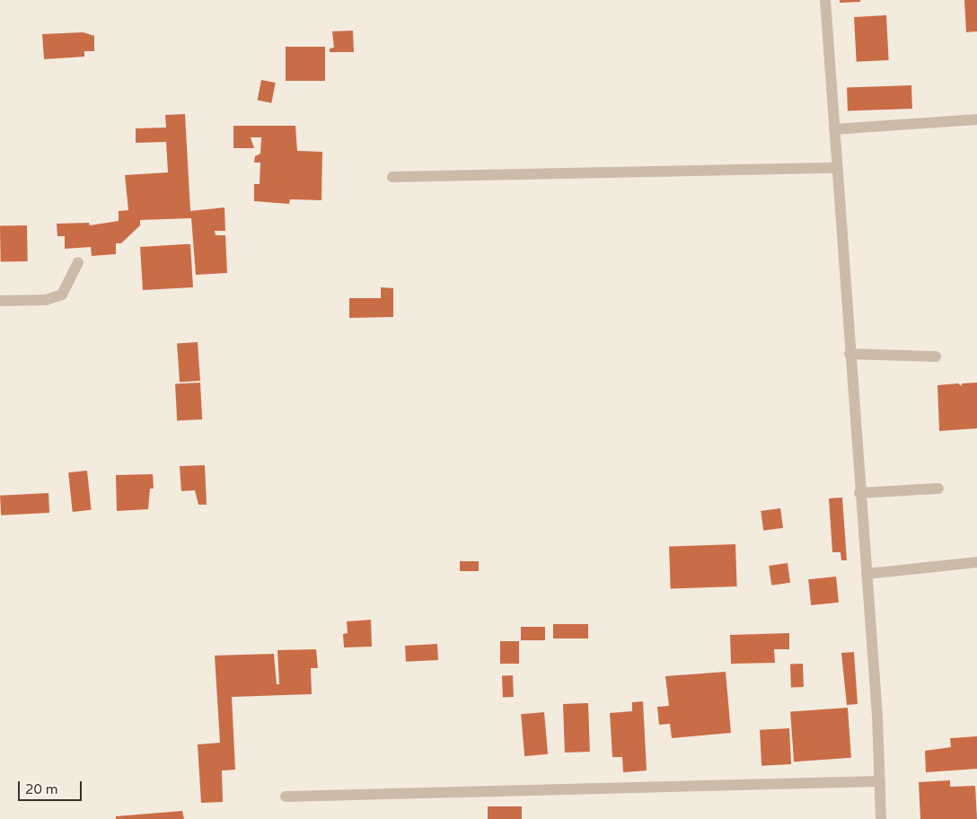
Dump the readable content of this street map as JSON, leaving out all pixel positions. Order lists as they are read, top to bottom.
{
  "scale_bar": "20 m"
}
